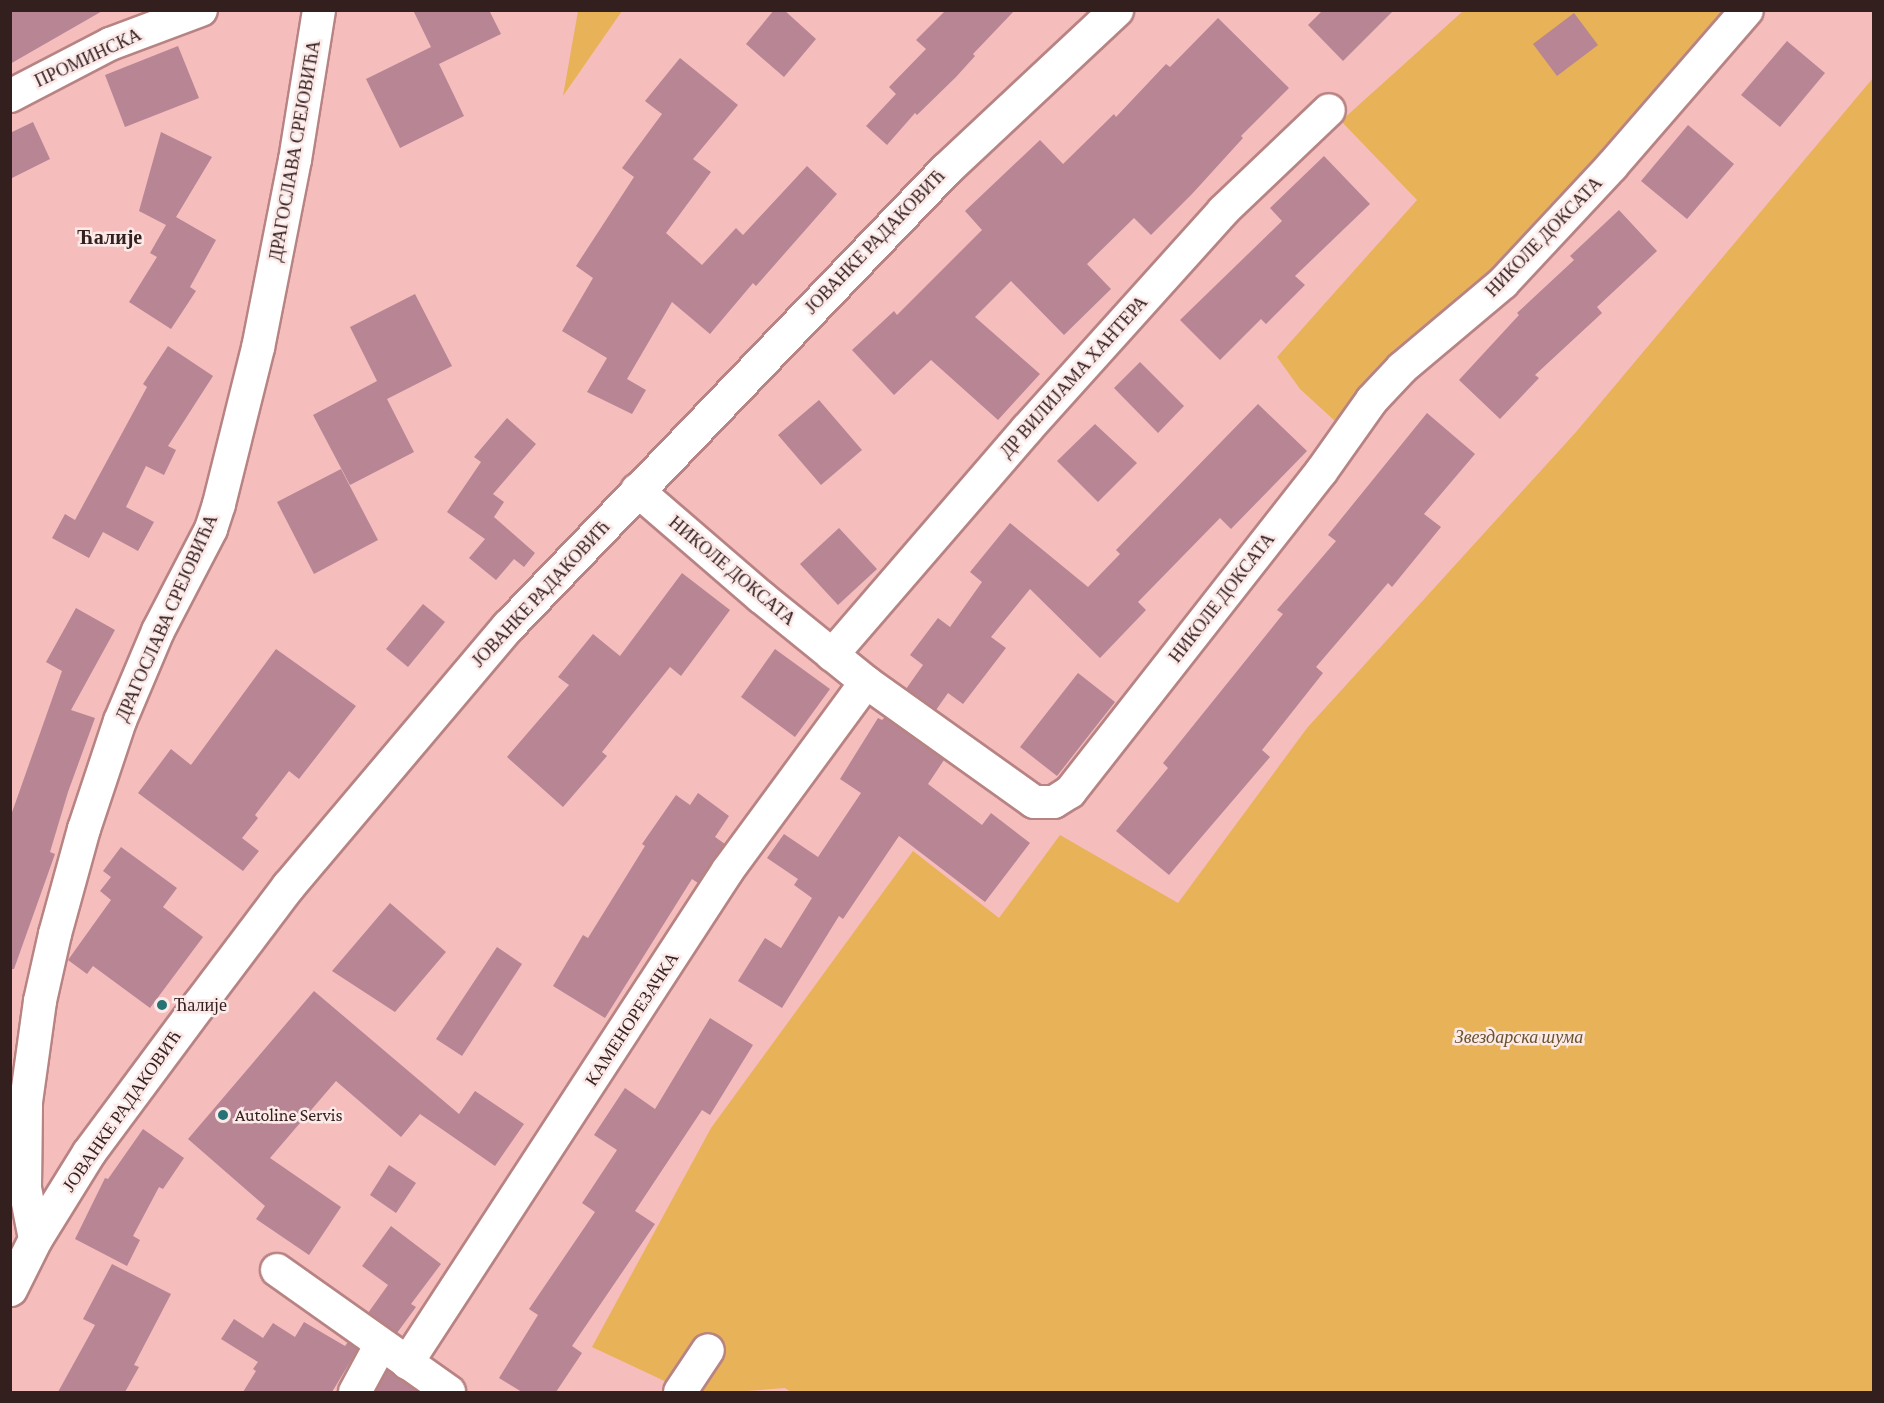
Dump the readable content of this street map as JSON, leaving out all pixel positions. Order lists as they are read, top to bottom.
{
  "streets": {
    "main road": ["ЈОВАНКЕ РАДАКОВИЋ"],
    "street": [
      "ПРОМИНСКА",
      "ДРАГОСЛАВА СРЕЈОВИЋА",
      "НИКОЛЕ ДОКСАТА",
      "ДР ВИЛИЈАМА ХАНТЕРА",
      "КАМЕНОРЕЗАЧКА"
    ]
  },
  "crossings": [
    ["ДРАГОСЛАВА СРЕЈОВИЋА", "ЈОВАНКЕ РАДАКОВИЋ"],
    ["НИКОЛЕ ДОКСАТА", "ЈОВАНКЕ РАДАКОВИЋ"],
    ["НИКОЛЕ ДОКСАТА", "ДР ВИЛИЈАМА ХАНТЕРА"],
    ["НИКОЛЕ ДОКСАТА", "КАМЕНОРЕЗАЧКА"]
  ],
  "districts": ["Ћалије"],
  "parks": ["Звездарска шума"],
  "places": ["Ћалије", "Autoline Servis"]
}
